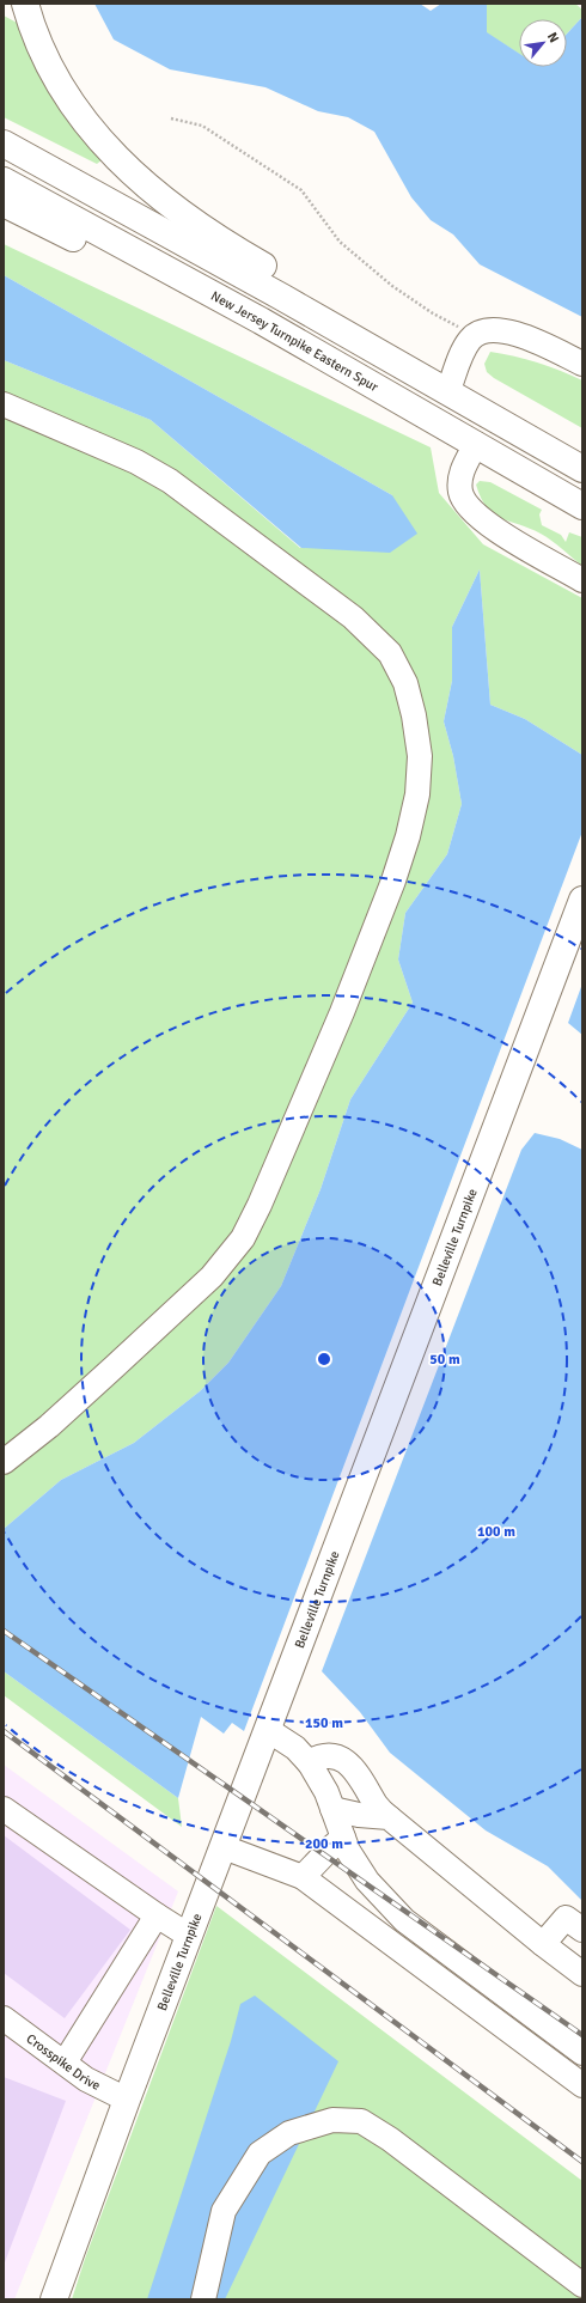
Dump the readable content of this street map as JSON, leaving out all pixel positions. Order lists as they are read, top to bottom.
{
  "streets": {
    "main road": ["New Jersey Turnpike Eastern Spur", "Belleville Turnpike"],
    "street": ["Crosspike Drive"]
  },
  "crossings": [
    ["Belleville Turnpike", "Crosspike Drive"]
  ],
  "north": "top right",
  "rings": [
    "50 m",
    "100 m",
    "150 m",
    "200 m"
  ]
}
